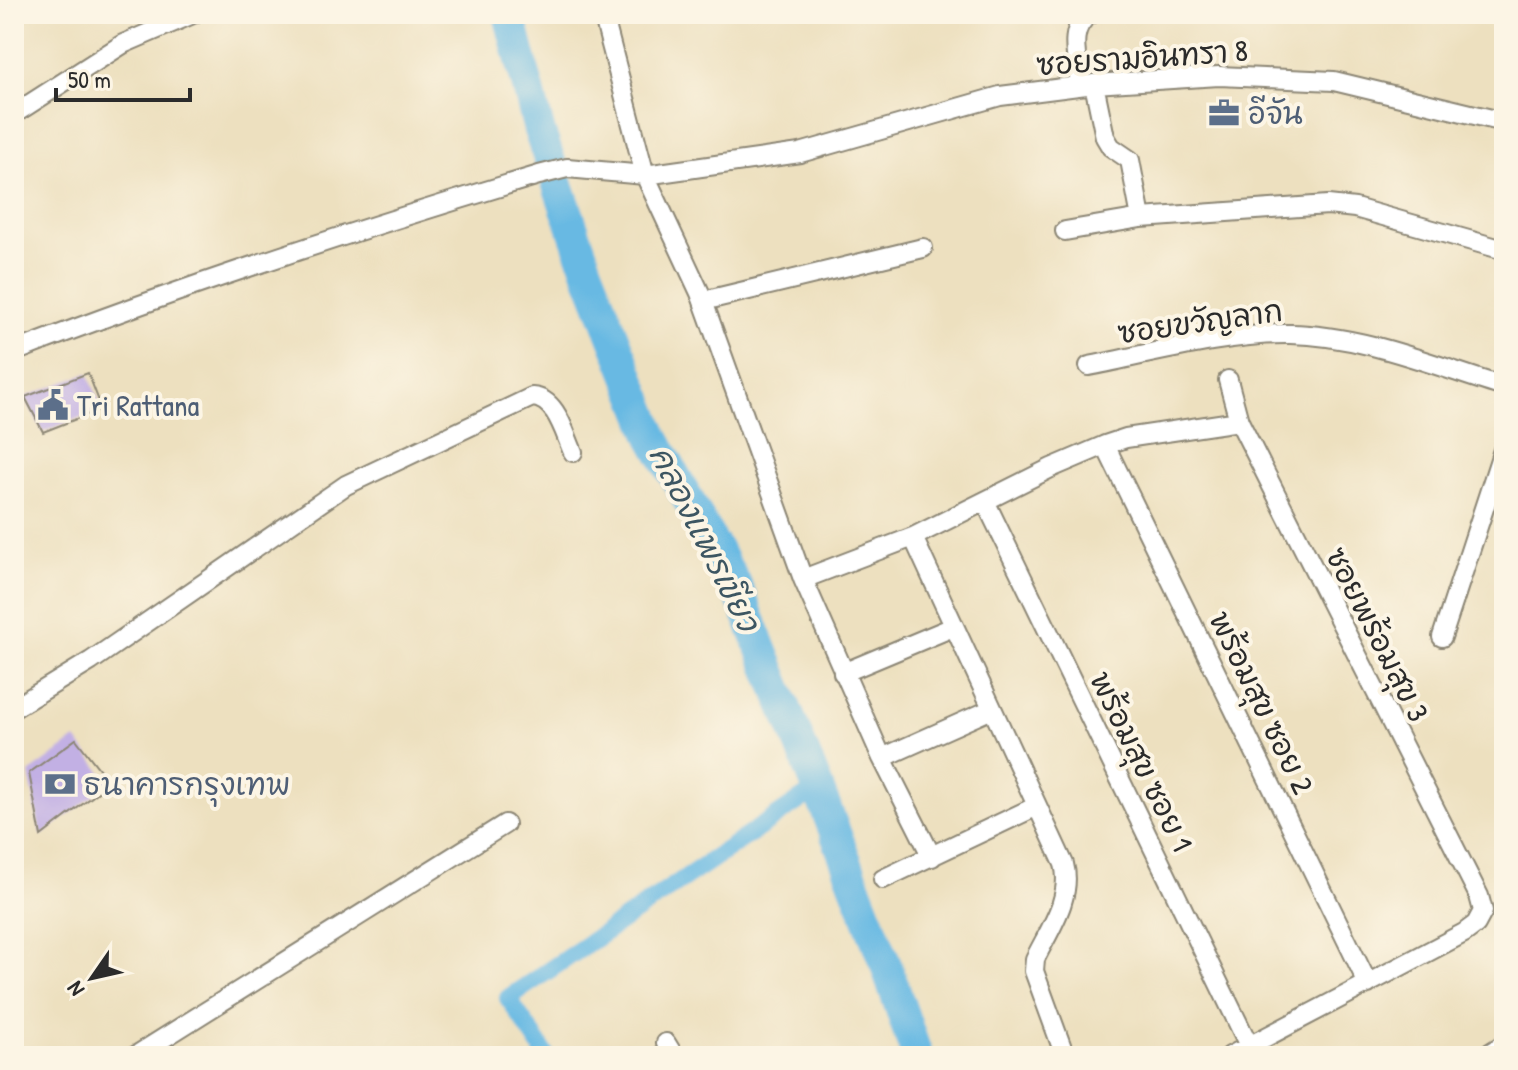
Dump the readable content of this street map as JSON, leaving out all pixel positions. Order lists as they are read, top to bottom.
{
  "streets": {
    "street": [
      "ซอยรามอินทรา 8",
      "ซอยขวัญลาก",
      "ซอยพร้อมสุข 3",
      "พร้อมสุข ซอย 2",
      "พร้อมสุข ซอย 1"
    ]
  },
  "crossings": [
    ["ซอยพร้อมสุข 3", "พร้อมสุข ซอย 2"]
  ],
  "water": ["คลองแพรเขียว"],
  "places": {
    "office": ["อีจัน"],
    "public building": ["Tri Rattana"],
    "bank": ["ธนาคารกรุงเทพ"]
  },
  "scale_bar": "50 m",
  "north": "bottom left"
}
